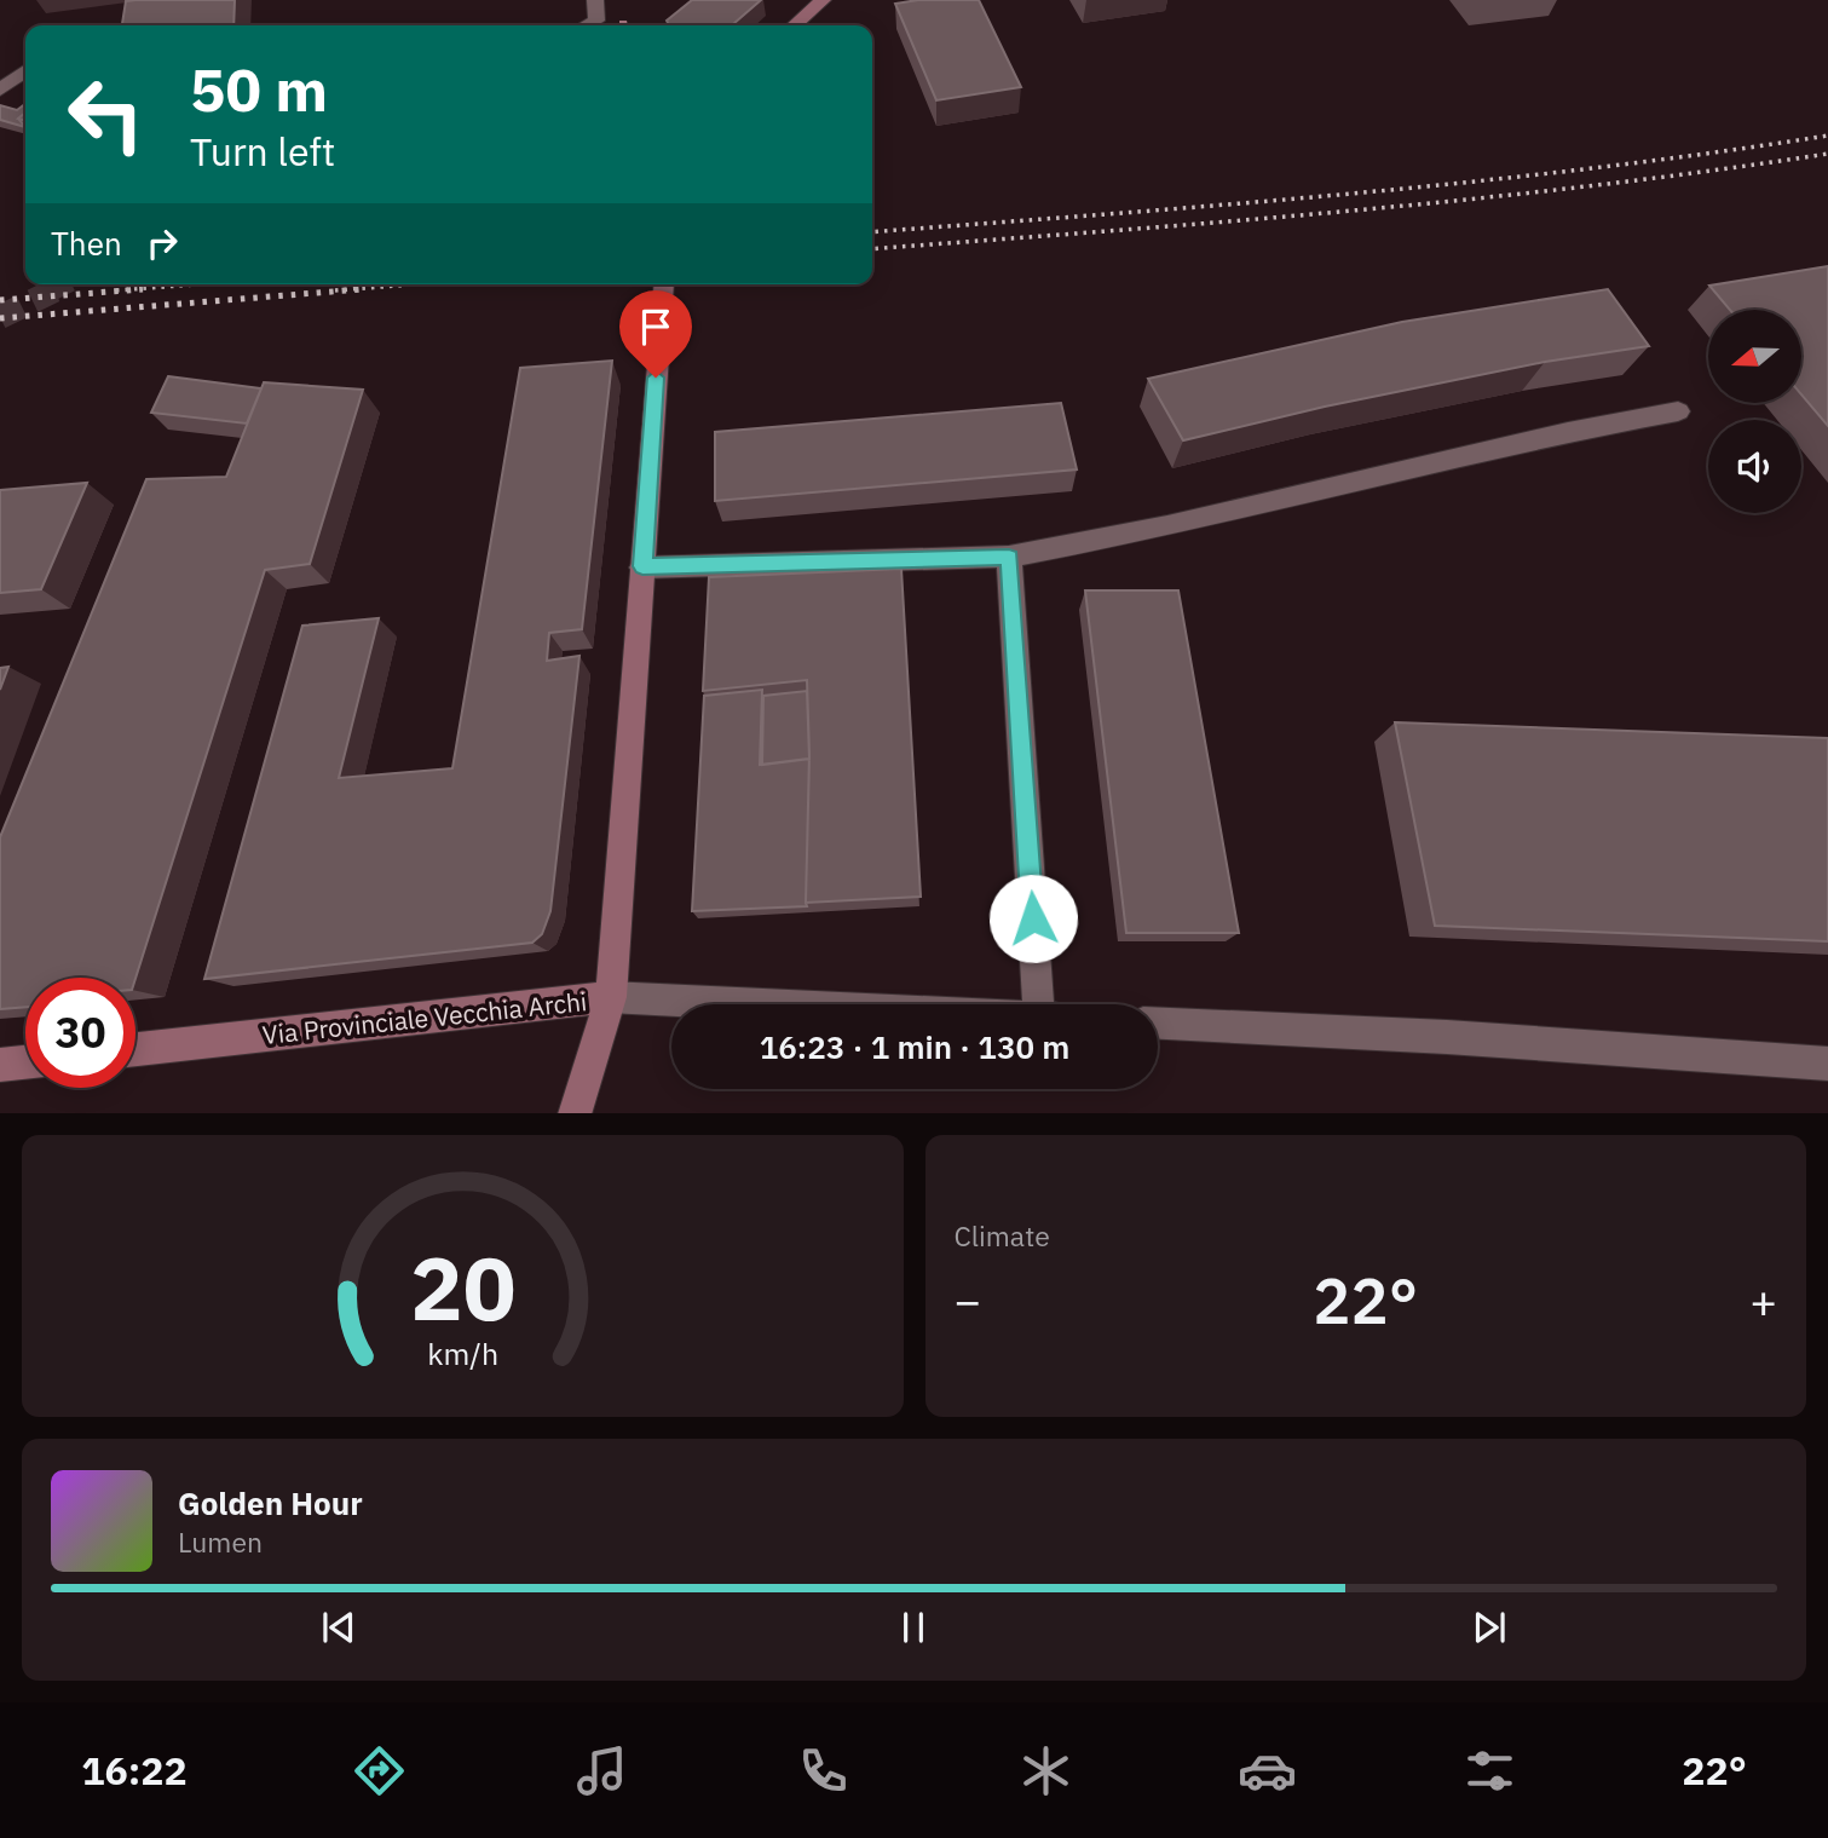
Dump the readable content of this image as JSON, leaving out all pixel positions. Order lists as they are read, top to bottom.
{
  "streets": {
    "street": ["Via Provinciale Vecchia Archi"]
  },
  "north": "left",
  "page": {
    "turn": ["50 m", "Turn left"],
    "then": "Then",
    "limit": "30",
    "trip": "16:23 · 1 min · 130 m",
    "tile": "Climate",
    "heat": ["−", "22°", "+"],
    "song": ["Golden Hour", "Lumen"],
    "tabs": ["16:22", "22°"],
    "gauge": ["20", "km/h"]
  }
}
